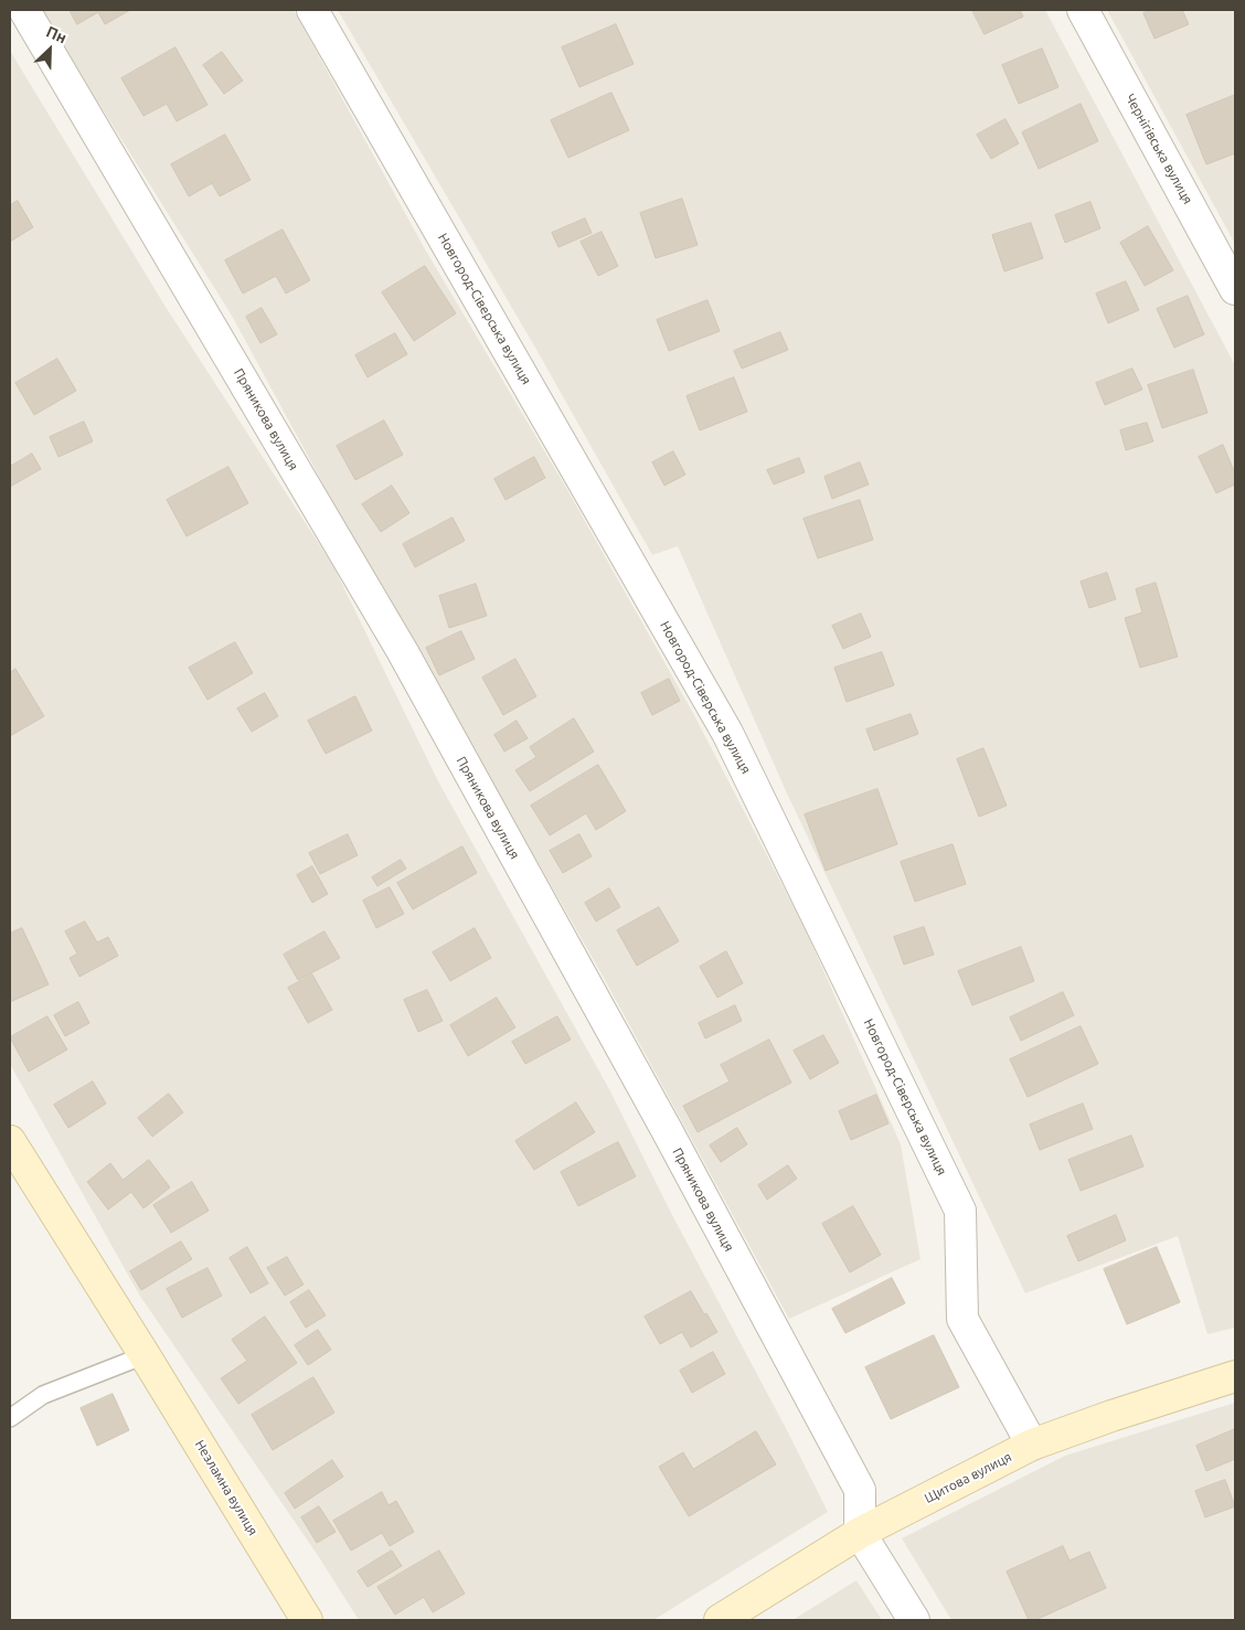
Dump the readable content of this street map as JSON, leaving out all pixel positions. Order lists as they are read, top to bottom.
{
  "streets": {
    "street": [
      "Чернігівська вулиця",
      "Новгород-Сіверська вулиця",
      "Пряникова вулиця",
      "Щитова вулиця",
      "Незламна вулиця"
    ]
  },
  "crossings": [
    ["Новгород-Сіверська вулиця", "Щитова вулиця"],
    ["Пряникова вулиця", "Щитова вулиця"]
  ],
  "north": "top right"
}
